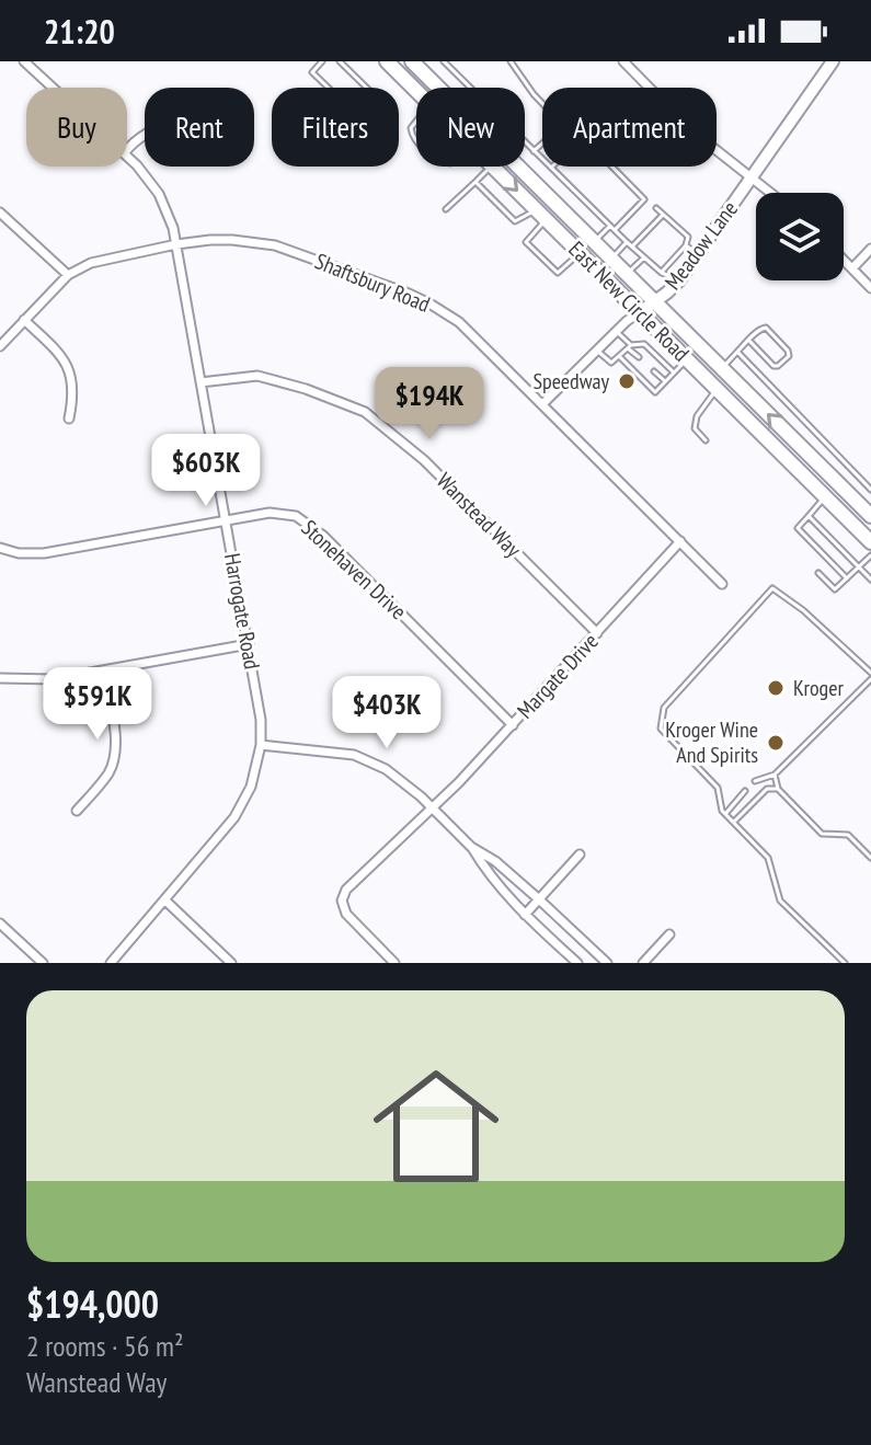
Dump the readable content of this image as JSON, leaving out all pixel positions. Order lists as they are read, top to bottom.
{
  "streets": {
    "highway": ["East New Circle Road"],
    "street": [
      "Meadow Lane",
      "Shaftsbury Road",
      "Wanstead Way",
      "Stonehaven Drive",
      "Harrogate Road",
      "Margate Drive"
    ]
  },
  "crossings": [
    ["Meadow Lane", "Shaftsbury Road"],
    ["Meadow Lane", "East New Circle Road"],
    ["Shaftsbury Road", "Harrogate Road"],
    ["Shaftsbury Road", "Margate Drive"],
    ["Wanstead Way", "Harrogate Road"],
    ["Wanstead Way", "Margate Drive"],
    ["Stonehaven Drive", "Harrogate Road"],
    ["Stonehaven Drive", "Margate Drive"]
  ],
  "places": ["Speedway", "Kroger", "Kroger Wine And Spirits"],
  "page": {
    "status": "21:20",
    "chip": [
      "Buy",
      "Rent",
      "Filters",
      "New",
      "Apartment"
    ],
    "price": [
      "$194K",
      "$603K",
      "$591K",
      "$403K"
    ],
    "list": [
      {
        "name": "$194,000",
        "note": "2 rooms · 56 m² · Wanstead Way"
      }
    ]
  }
}
